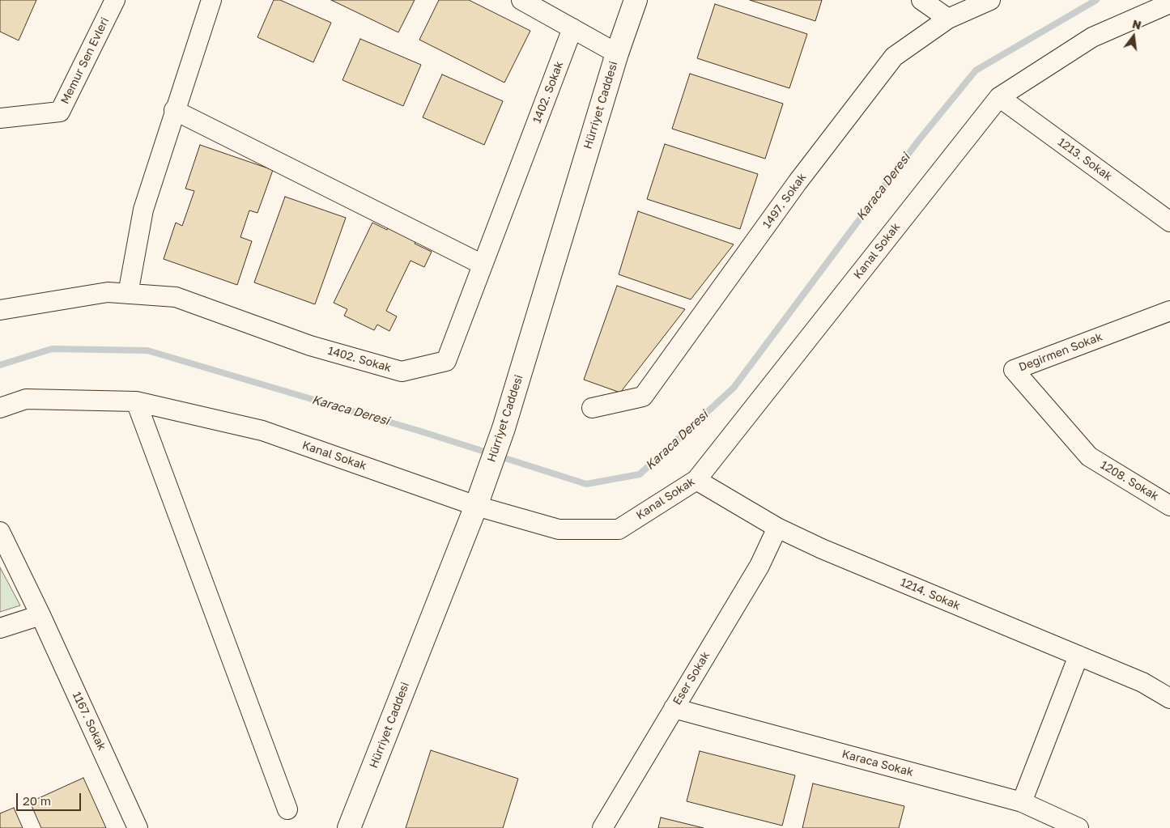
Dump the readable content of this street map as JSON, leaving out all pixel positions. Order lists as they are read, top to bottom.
{
  "streets": {
    "main road": ["Hürriyet Caddesi"],
    "street": [
      "Memur Sen Evleri",
      "1402. Sokak",
      "1213. Sokak",
      "1497. Sokak",
      "Kanal Sokak",
      "Değirmen Sokak",
      "1208. Sokak",
      "1214. Sokak",
      "Eser Sokak",
      "1167. Sokak",
      "Karaca Sokak"
    ]
  },
  "crossings": [
    ["Hürriyet Caddesi", "Kanal Sokak"],
    ["1213. Sokak", "Kanal Sokak"],
    ["Kanal Sokak", "1214. Sokak"],
    ["Değirmen Sokak", "1208. Sokak"],
    ["1214. Sokak", "Eser Sokak"],
    ["Eser Sokak", "Karaca Sokak"]
  ],
  "water": ["Karaca Deresi"],
  "scale_bar": "20 m",
  "north": "top"
}
